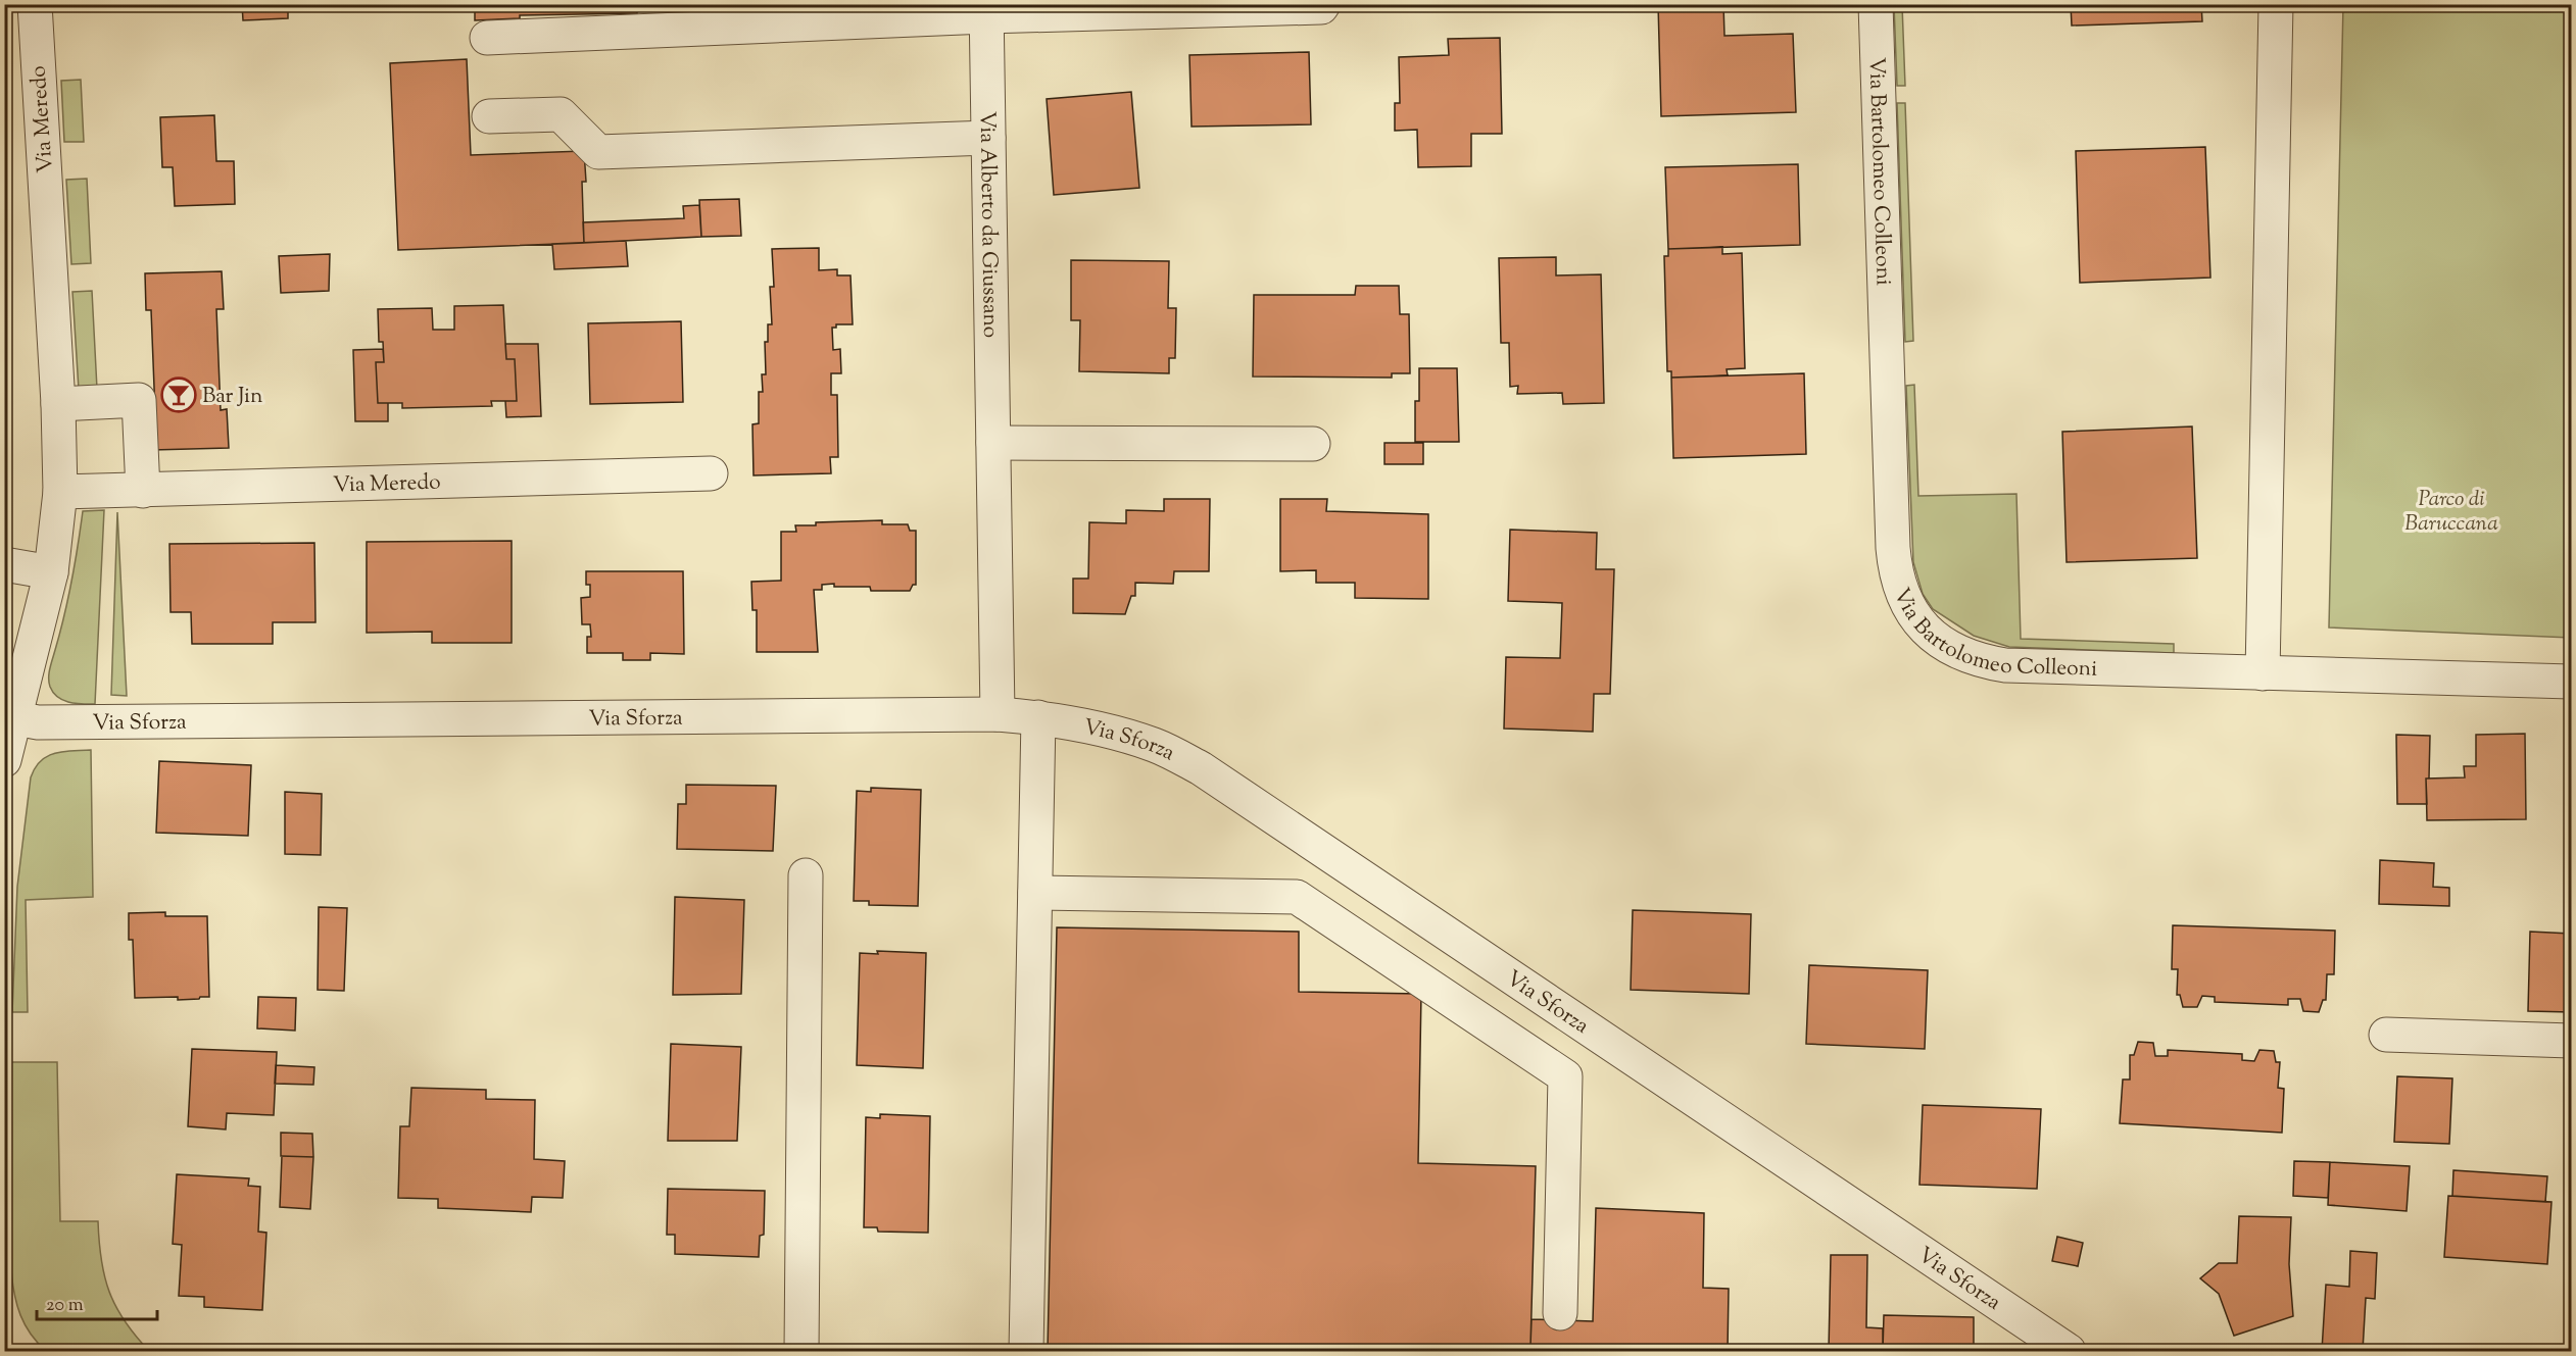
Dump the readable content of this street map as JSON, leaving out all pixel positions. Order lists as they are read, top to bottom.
{
  "streets": {
    "street": [
      "Via Meredo",
      "Via Bartolomeo Colleoni",
      "Via Alberto da Giussano",
      "Via Sforza"
    ]
  },
  "crossings": [
    ["Via Meredo", "Via Sforza"],
    ["Via Alberto da Giussano", "Via Sforza"]
  ],
  "parks": ["Parco di Baruccana"],
  "places": {
    "bar": ["Bar Jin"]
  },
  "scale_bar": "20 m"
}
